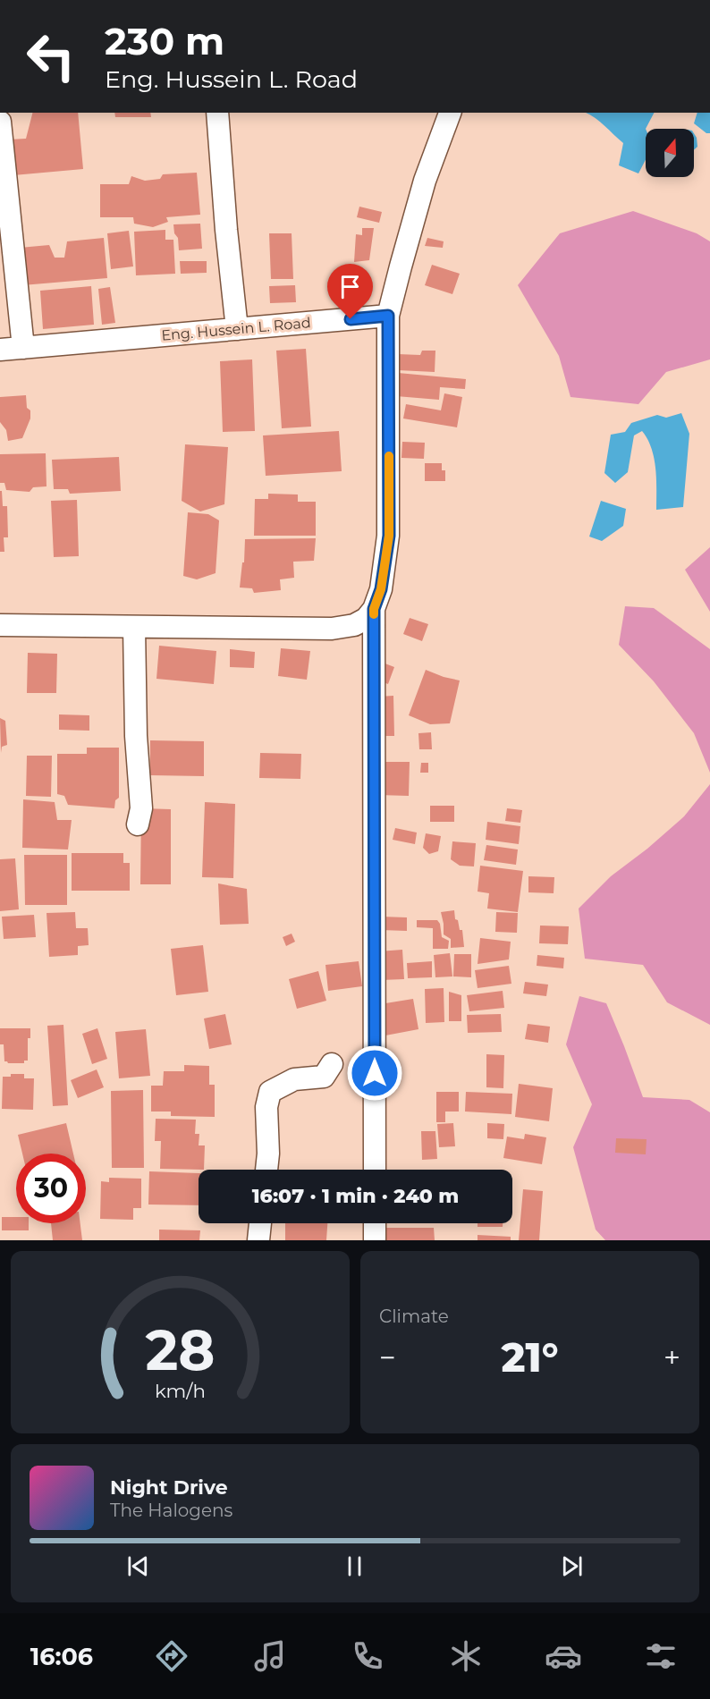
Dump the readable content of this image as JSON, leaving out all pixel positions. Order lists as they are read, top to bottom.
{
  "streets": {
    "street": ["Eng. Hussein L. Road"]
  },
  "north": "top",
  "page": {
    "turn": ["230 m", "Eng. Hussein L. Road"],
    "limit": "30",
    "trip": "16:07 · 1 min · 240 m",
    "tile": "Climate",
    "heat": ["−", "21°", "+"],
    "song": ["Night Drive", "The Halogens"],
    "tabs": "16:06",
    "gauge": ["28", "km/h"]
  }
}
